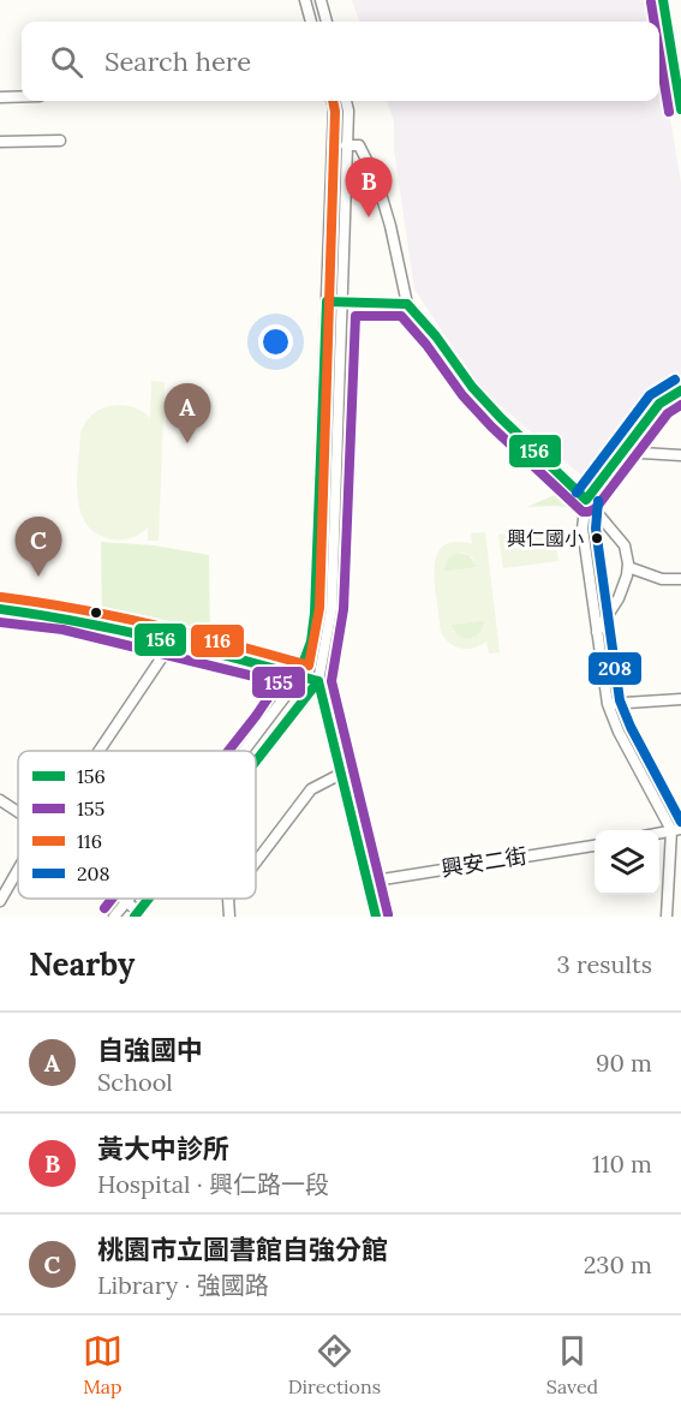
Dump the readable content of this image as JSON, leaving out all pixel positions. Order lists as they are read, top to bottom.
{
  "streets": {
    "street": ["興安二街"]
  },
  "places": ["興仁國小"],
  "lines": [
    "transit line 156",
    "transit line 155",
    "transit line 116",
    "transit line 208"
  ],
  "legend": [
    "156",
    "155",
    "116",
    "208"
  ],
  "page": {
    "search": "Search here",
    "pins": ["B", "A", "C"],
    "heading": ["Nearby", "3 results"],
    "list": [
      {
        "mark": "A",
        "name": "自強國中",
        "note": "School",
        "value": "90 m"
      },
      {
        "mark": "B",
        "name": "黃大中診所",
        "note": "Hospital · 興仁路一段",
        "value": "110 m"
      },
      {
        "mark": "C",
        "name": "桃園市立圖書館自強分館",
        "note": "Library · 強國路",
        "value": "230 m"
      }
    ],
    "nav": ["Map", "Directions", "Saved"]
  }
}
